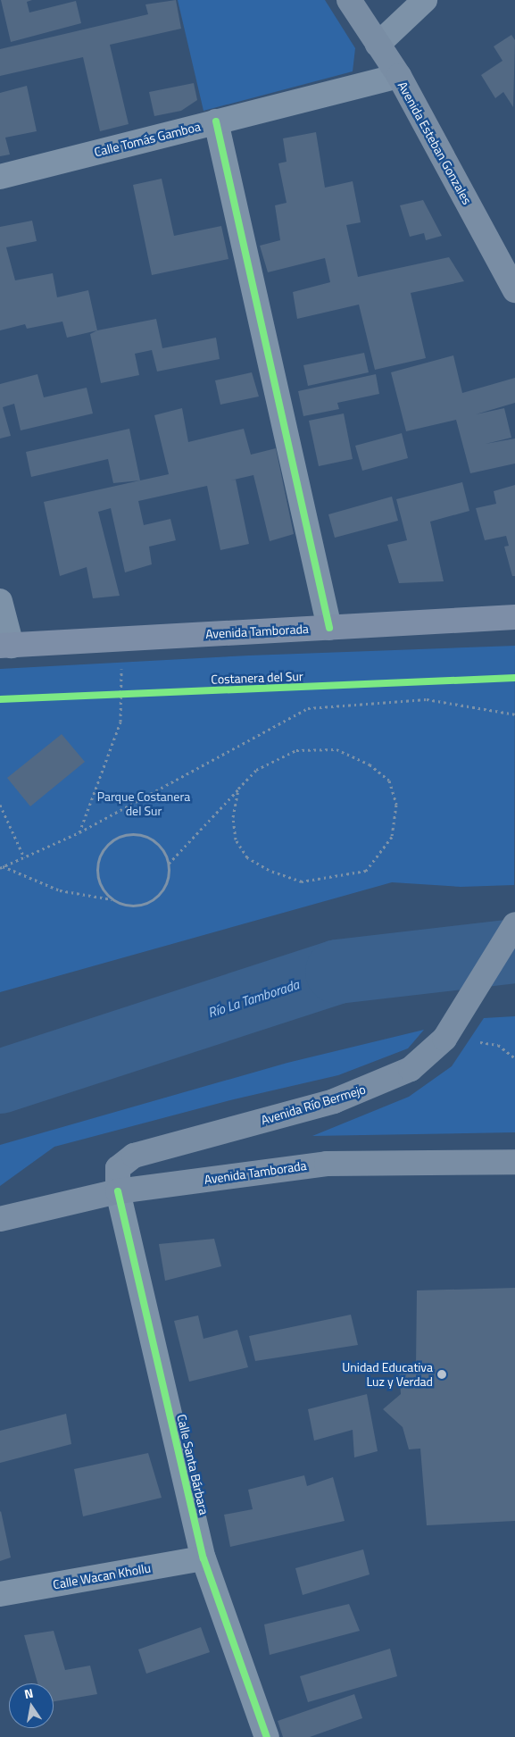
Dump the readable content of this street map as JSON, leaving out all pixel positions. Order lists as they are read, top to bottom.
{
  "streets": {
    "main road": ["Avenida Esteban Gonzales", "Avenida Tamborada", "Avenida Río Bermejo"],
    "street": ["Calle Tomás Gamboa", "Calle Santa Bárbara", "Calle Wacan Khollu"],
    "cycle path": ["Costanera del Sur"]
  },
  "crossings": [
    ["Calle Tomás Gamboa", "Avenida Esteban Gonzales"],
    ["Avenida Tamborada", "Avenida Río Bermejo"],
    ["Avenida Tamborada", "Calle Santa Bárbara"],
    ["Avenida Río Bermejo", "Calle Santa Bárbara"],
    ["Calle Santa Bárbara", "Calle Wacan Khollu"]
  ],
  "water": ["Río La Tamborada"],
  "parks": ["Parque Costanera del Sur"],
  "places": ["Unidad Educativa Luz y Verdad"],
  "north": "top"
}
